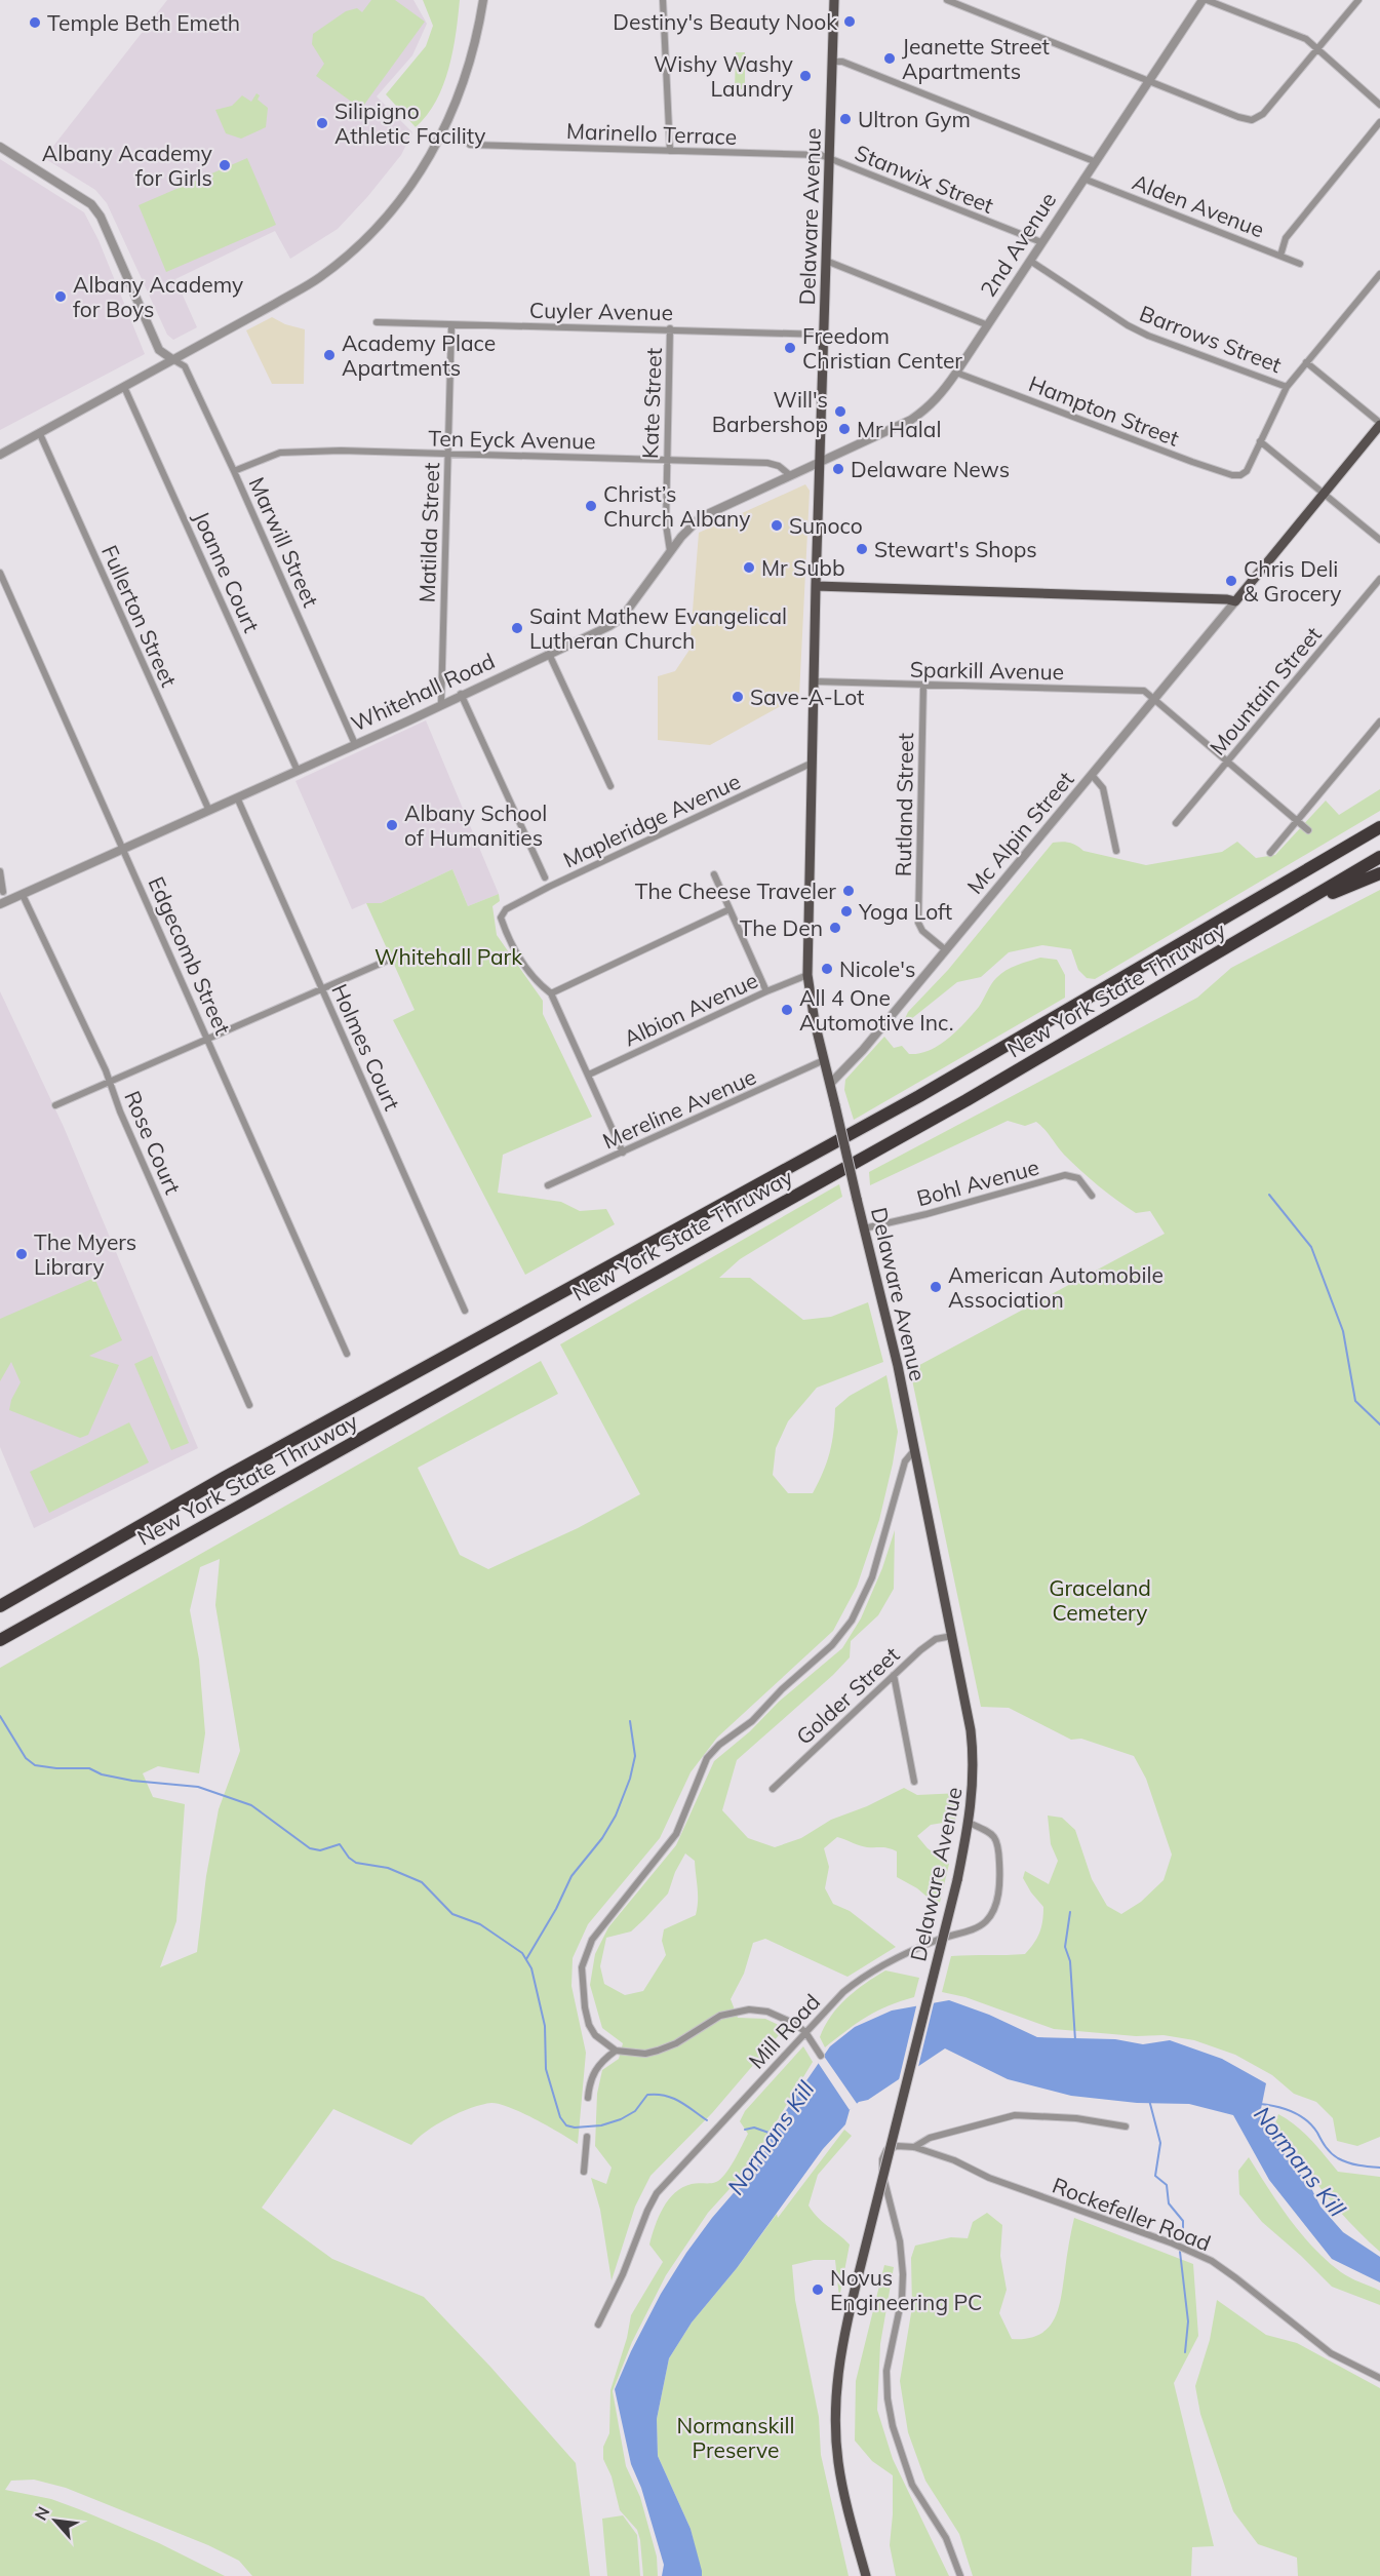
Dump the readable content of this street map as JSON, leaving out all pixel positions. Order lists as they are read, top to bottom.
{
  "streets": {
    "highway": ["New York State Thruway"],
    "main road": ["Delaware Avenue"],
    "street": [
      "Marinello Terrace",
      "Stanwix Street",
      "Alden Avenue",
      "2nd Avenue",
      "Cuyler Avenue",
      "Barrows Street",
      "Kate Street",
      "Hampton Street",
      "Ten Eyck Avenue",
      "Matilda Street",
      "Marwill Street",
      "Joanne Court",
      "Fullerton Street",
      "Sparkill Avenue",
      "Mountain Street",
      "Whitehall Road",
      "Rutland Street",
      "Mapleridge Avenue",
      "Mc Alpin Street",
      "Edgecomb Street",
      "Albion Avenue",
      "Holmes Court",
      "Mereline Avenue",
      "Rose Court",
      "Bohl Avenue",
      "Golder Street",
      "Mill Road",
      "Rockefeller Road"
    ]
  },
  "crossings": [
    ["Marinello Terrace", "Stanwix Street"],
    ["Marinello Terrace", "Delaware Avenue"],
    ["Stanwix Street", "Delaware Avenue"],
    ["Stanwix Street", "2nd Avenue"],
    ["Alden Avenue", "2nd Avenue"],
    ["Delaware Avenue", "2nd Avenue"],
    ["Delaware Avenue", "Cuyler Avenue"],
    ["Delaware Avenue", "Sparkill Avenue"],
    ["Delaware Avenue", "Whitehall Road"],
    ["Delaware Avenue", "Mapleridge Avenue"],
    ["Delaware Avenue", "Mc Alpin Street"],
    ["Delaware Avenue", "Albion Avenue"],
    ["Delaware Avenue", "Mereline Avenue"],
    ["Delaware Avenue", "Bohl Avenue"],
    ["Delaware Avenue", "Golder Street"],
    ["Delaware Avenue", "Mill Road"],
    ["2nd Avenue", "Barrows Street"],
    ["2nd Avenue", "Hampton Street"],
    ["2nd Avenue", "Whitehall Road"],
    ["Cuyler Avenue", "Kate Street"],
    ["Cuyler Avenue", "Matilda Street"],
    ["Kate Street", "Ten Eyck Avenue"],
    ["Kate Street", "Whitehall Road"],
    ["Ten Eyck Avenue", "Matilda Street"],
    ["Ten Eyck Avenue", "Marwill Street"],
    ["Ten Eyck Avenue", "Whitehall Road"],
    ["Matilda Street", "Whitehall Road"],
    ["Marwill Street", "Whitehall Road"],
    ["Joanne Court", "Whitehall Road"],
    ["Fullerton Street", "Whitehall Road"],
    ["Sparkill Avenue", "Rutland Street"],
    ["Sparkill Avenue", "Mc Alpin Street"],
    ["Whitehall Road", "Edgecomb Street"],
    ["Whitehall Road", "Holmes Court"],
    ["Whitehall Road", "Rose Court"],
    ["Rutland Street", "Mc Alpin Street"]
  ],
  "water": ["Normans Kill"],
  "parks": ["Whitehall Park", "Graceland Cemetery", "Normanskill Preserve"],
  "places": [
    "Destiny's Beauty Nook",
    "Temple Beth Emeth",
    "Jeanette Street Apartments",
    "Wishy Washy Laundry",
    "Ultron Gym",
    "Silipigno Athletic Facility",
    "Albany Academy for Girls",
    "Albany Academy for Boys",
    "Freedom Christian Center",
    "Academy Place Apartments",
    "Will's Barbershop",
    "Mr Halal",
    "Delaware News",
    "Christ’s Church Albany",
    "Sunoco",
    "Stewart's Shops",
    "Mr Subb",
    "Chris Deli & Grocery",
    "Saint Mathew Evangelical Lutheran Church",
    "Save-A-Lot",
    "Albany School of Humanities",
    "The Cheese Traveler",
    "Yoga Loft",
    "The Den",
    "Nicole's",
    "All 4 One Automotive Inc.",
    "The Myers Library",
    "American Automobile Association",
    "Novus Engineering PC"
  ],
  "north": "top left"
}
